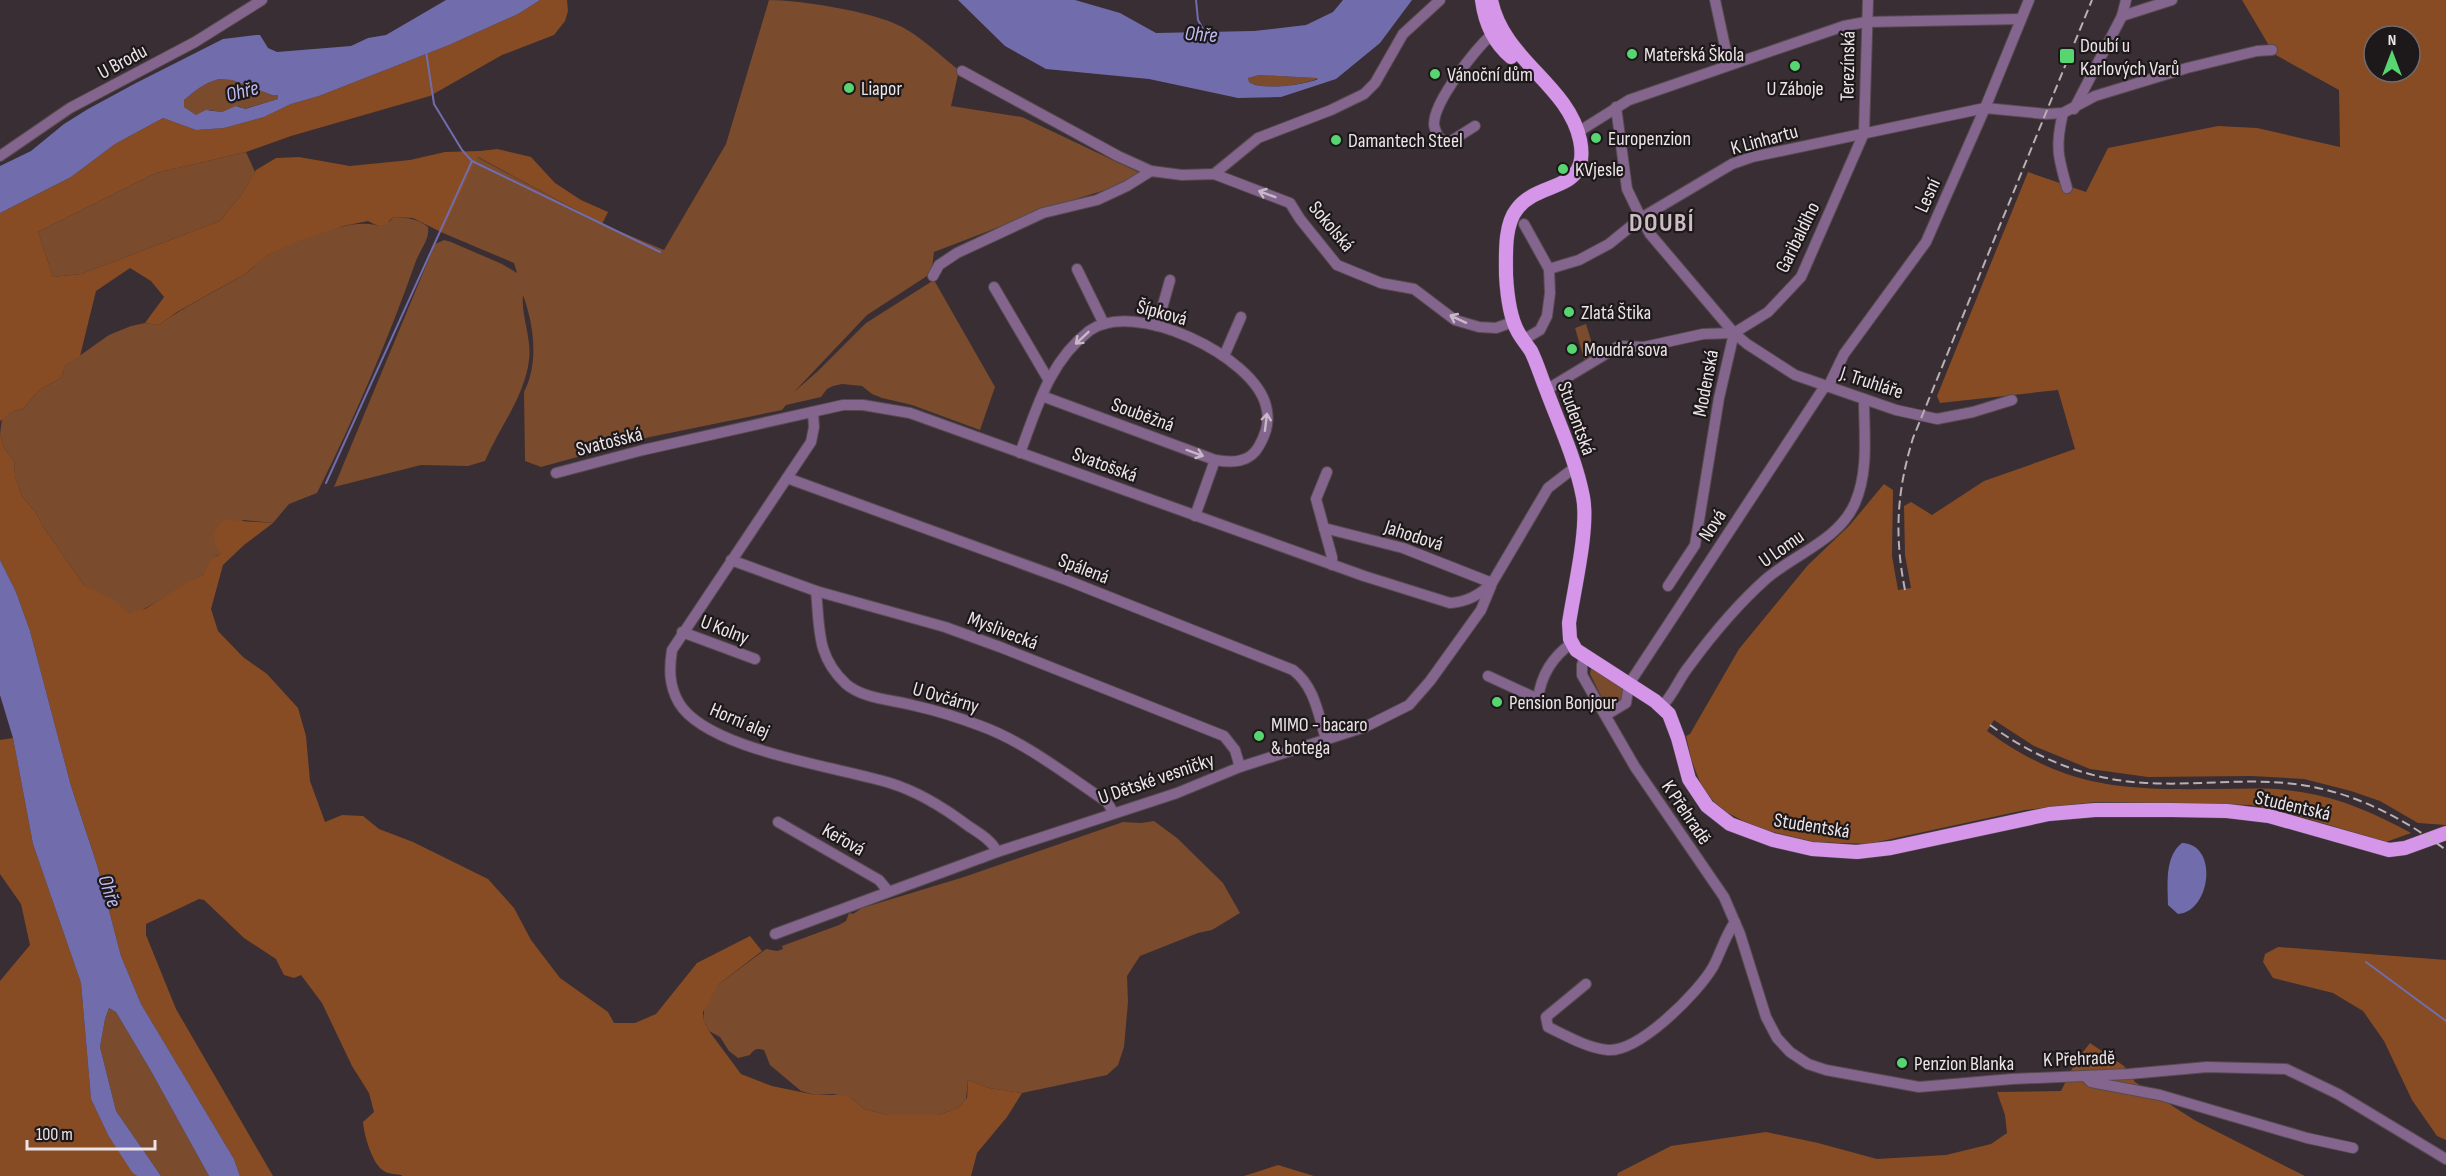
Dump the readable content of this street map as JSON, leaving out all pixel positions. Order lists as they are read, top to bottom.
{
  "streets": {
    "main road": ["Studentská"],
    "street": [
      "U Brodu",
      "Terezínská",
      "K Linhartu",
      "Lesní",
      "Sokolská",
      "Garibaldiho",
      "Šípková",
      "J. Truhláře",
      "Modenská",
      "Souběžná",
      "Svatošská",
      "Nová",
      "Jahodová",
      "U Lomu",
      "Spálená",
      "U Kolny",
      "Myslivecká",
      "U Ovčárny",
      "Horní alej",
      "U Dětské vesničky",
      "K Přehradě",
      "Keřová"
    ]
  },
  "crossings": [
    ["Terezínská", "K Linhartu"],
    ["Terezínská", "Garibaldiho"],
    ["K Linhartu", "Lesní"],
    ["K Linhartu", "Garibaldiho"],
    ["K Linhartu", "Modenská"],
    ["Lesní", "J. Truhláře"],
    ["Lesní", "Nová"],
    ["Sokolská", "Studentská"],
    ["Garibaldiho", "J. Truhláře"],
    ["Garibaldiho", "Modenská"],
    ["Šípková", "Souběžná"],
    ["Šípková", "Svatošská"],
    ["J. Truhláře", "Modenská"],
    ["J. Truhláře", "Nová"],
    ["J. Truhláře", "U Lomu"],
    ["Studentská", "Svatošská"],
    ["Studentská", "Nová"],
    ["Studentská", "U Lomu"],
    ["Studentská", "K Přehradě"],
    ["Svatošská", "Jahodová"],
    ["Svatošská", "Horní alej"],
    ["Svatošská", "U Dětské vesničky"],
    ["Nová", "K Přehradě"],
    ["Jahodová", "U Dětské vesničky"],
    ["Spálená", "Horní alej"],
    ["Spálená", "U Dětské vesničky"],
    ["U Kolny", "Horní alej"],
    ["Myslivecká", "U Ovčárny"],
    ["Myslivecká", "Horní alej"],
    ["Myslivecká", "U Dětské vesničky"],
    ["U Ovčárny", "U Dětské vesničky"],
    ["Horní alej", "U Dětské vesničky"],
    ["U Dětské vesničky", "Keřová"]
  ],
  "one_way": ["Sokolská", "Souběžná"],
  "districts": ["DOUBÍ"],
  "water": ["Ohře"],
  "places": {
    "other": [
      "Mateřská Škola",
      "U Záboje",
      "Vánoční dům",
      "Liapor",
      "Europenzion",
      "Damantech Steel",
      "KVjesle",
      "Zlatá Štika",
      "Moudrá sova",
      "Pension Bonjour",
      "MIMO - bacaro & botega",
      "Penzion Blanka"
    ],
    "transit": ["Doubí u Karlových Varů"]
  },
  "scale_bar": "100 m",
  "north": "top"
}
